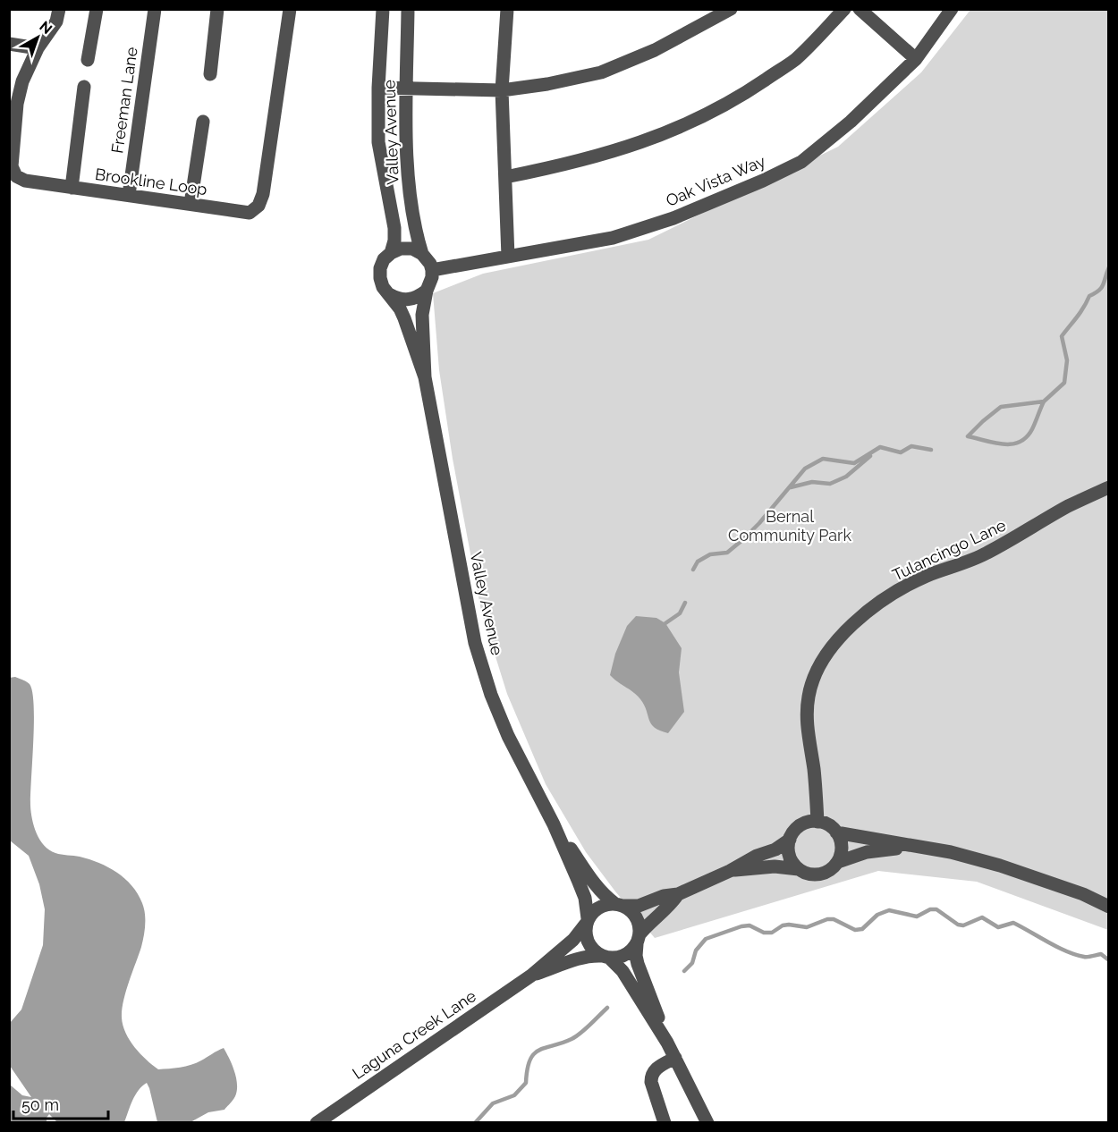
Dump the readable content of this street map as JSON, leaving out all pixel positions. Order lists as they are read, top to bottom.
{
  "streets": {
    "street": [
      "Freeman Lane",
      "Valley Avenue",
      "Oak Vista Way",
      "Brookline Loop",
      "Tulancingo Lane",
      "Laguna Creek Lane"
    ]
  },
  "crossings": [
    ["Freeman Lane", "Brookline Loop"],
    ["Valley Avenue", "Oak Vista Way"],
    ["Valley Avenue", "Laguna Creek Lane"]
  ],
  "parks": ["Bernal Community Park"],
  "scale_bar": "50 m",
  "north": "top right"
}
